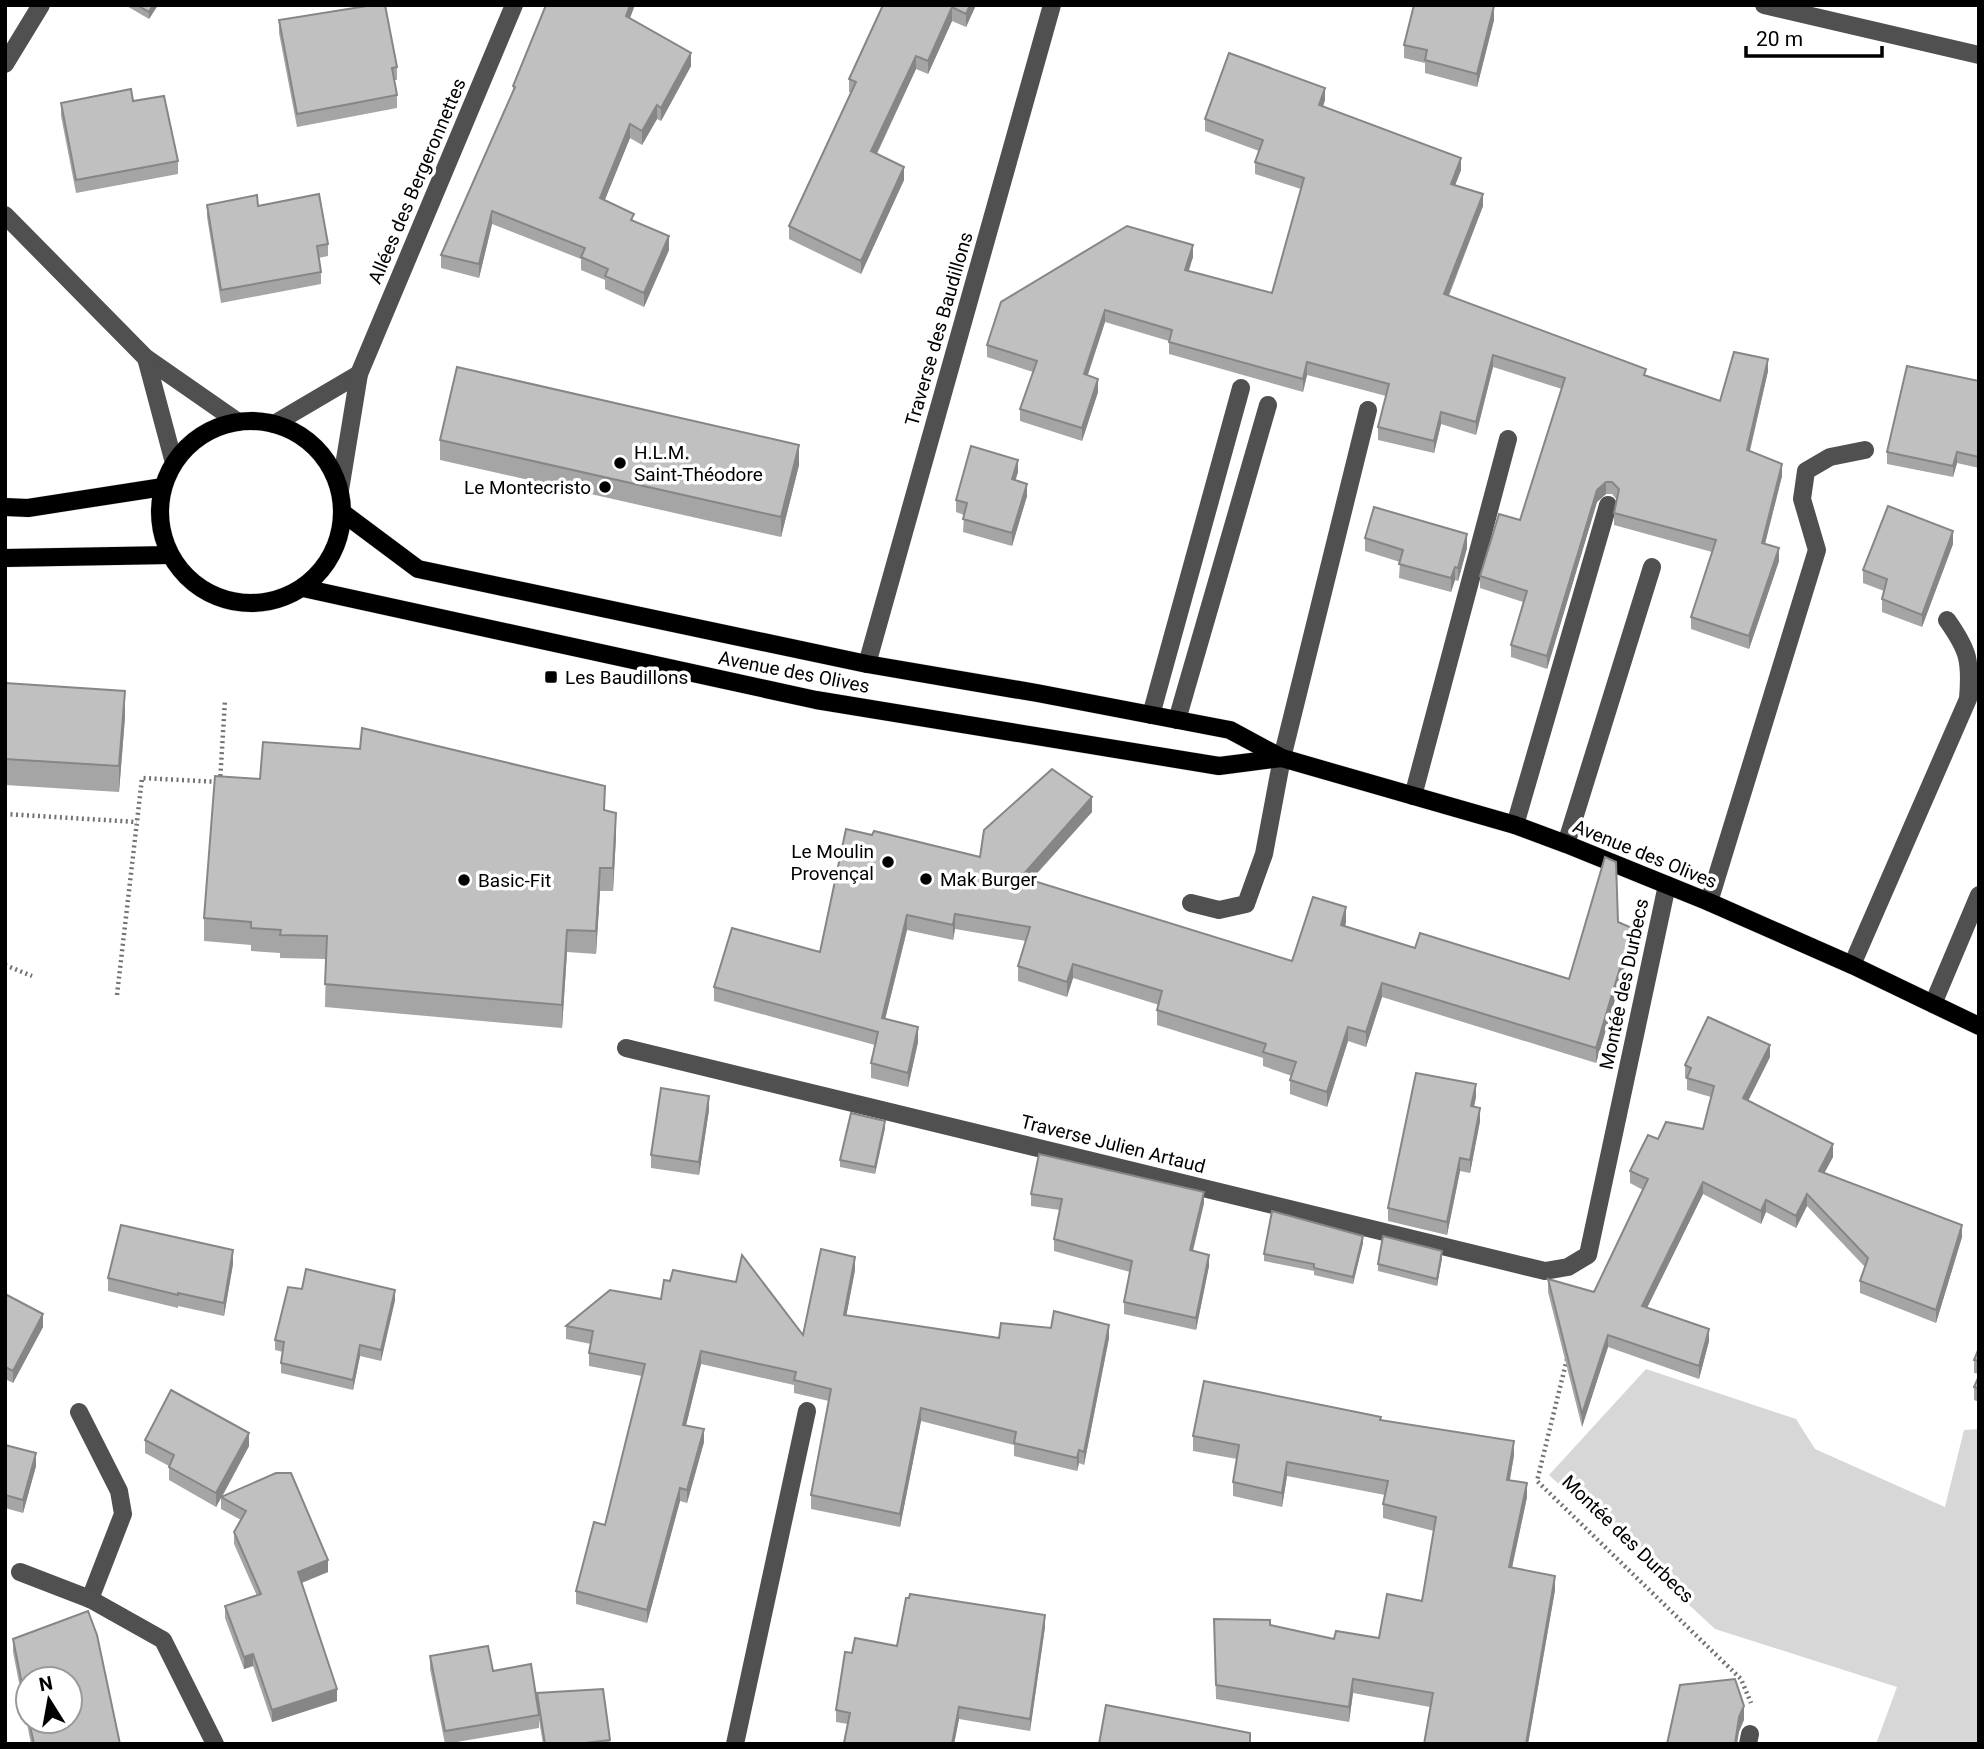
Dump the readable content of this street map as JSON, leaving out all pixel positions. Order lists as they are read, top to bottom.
{
  "streets": {
    "main road": ["Avenue des Olives"],
    "street": [
      "Allées des Bergeronnettes",
      "Traverse des Baudillons",
      "Montée des Durbecs",
      "Traverse Julien Artaud"
    ]
  },
  "crossings": [
    ["Allées des Bergeronnettes", "Avenue des Olives"],
    ["Traverse des Baudillons", "Avenue des Olives"],
    ["Avenue des Olives", "Montée des Durbecs"],
    ["Montée des Durbecs", "Traverse Julien Artaud"]
  ],
  "places": {
    "other": [
      "H.L.M. Saint-Théodore",
      "Le Montecristo",
      "Le Moulin Provençal",
      "Mak Burger",
      "Basic-Fit"
    ],
    "transit": ["Les Baudillons"]
  },
  "scale_bar": "20 m",
  "north": "top"
}
